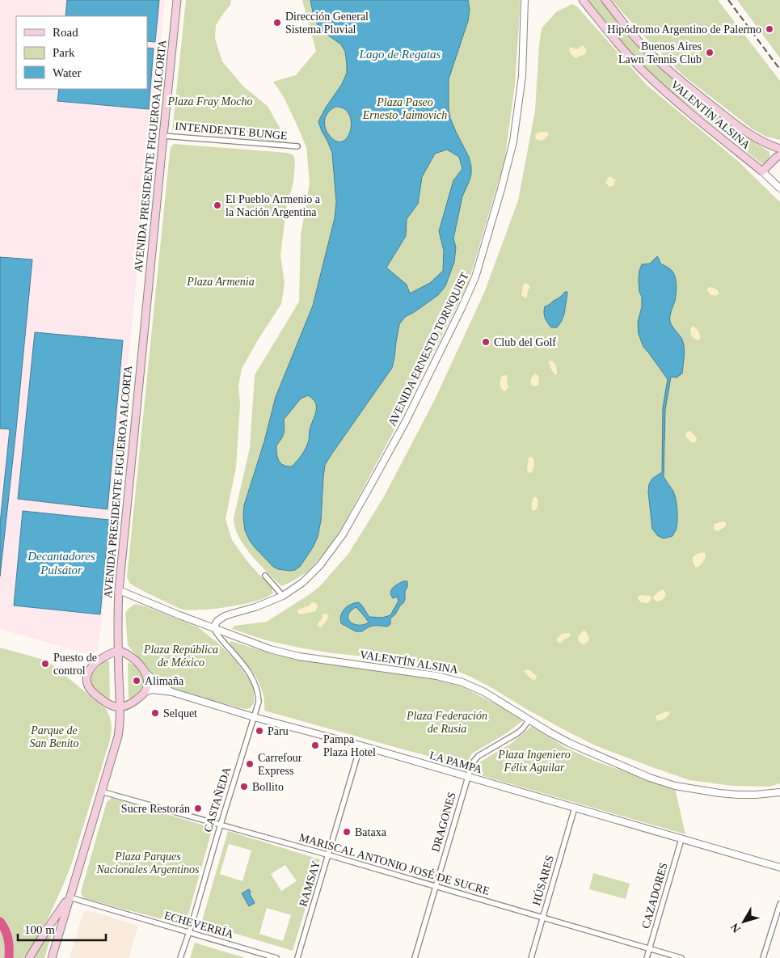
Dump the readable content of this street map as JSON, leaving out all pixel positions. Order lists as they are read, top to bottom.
{
  "streets": {
    "main road": ["VALENTÍN ALSINA", "AVENIDA PRESIDENTE FIGUEROA ALCORTA"],
    "street": [
      "INTENDENTE BUNGE",
      "AVENIDA ERNESTO TORNQUIST",
      "LA PAMPA",
      "CASTAÑEDA",
      "DRAGONES",
      "MARISCAL ANTONIO JOSÉ DE SUCRE",
      "HÚSARES",
      "RAMSAY",
      "CAZADORES",
      "ECHEVERRÍA"
    ]
  },
  "crossings": [
    ["VALENTÍN ALSINA", "AVENIDA PRESIDENTE FIGUEROA ALCORTA"],
    ["VALENTÍN ALSINA", "AVENIDA ERNESTO TORNQUIST"],
    ["VALENTÍN ALSINA", "CASTAÑEDA"],
    ["VALENTÍN ALSINA", "DRAGONES"],
    ["INTENDENTE BUNGE", "AVENIDA PRESIDENTE FIGUEROA ALCORTA"],
    ["AVENIDA PRESIDENTE FIGUEROA ALCORTA", "MARISCAL ANTONIO JOSÉ DE SUCRE"],
    ["AVENIDA PRESIDENTE FIGUEROA ALCORTA", "ECHEVERRÍA"],
    ["AVENIDA ERNESTO TORNQUIST", "CASTAÑEDA"],
    ["LA PAMPA", "CASTAÑEDA"],
    ["LA PAMPA", "DRAGONES"],
    ["LA PAMPA", "HÚSARES"],
    ["LA PAMPA", "RAMSAY"],
    ["LA PAMPA", "CAZADORES"],
    ["CASTAÑEDA", "MARISCAL ANTONIO JOSÉ DE SUCRE"],
    ["CASTAÑEDA", "ECHEVERRÍA"],
    ["DRAGONES", "MARISCAL ANTONIO JOSÉ DE SUCRE"],
    ["MARISCAL ANTONIO JOSÉ DE SUCRE", "HÚSARES"],
    ["MARISCAL ANTONIO JOSÉ DE SUCRE", "RAMSAY"],
    ["MARISCAL ANTONIO JOSÉ DE SUCRE", "CAZADORES"]
  ],
  "water": ["Lago de Regatas", "Decantadores Pulsátor"],
  "parks": [
    "Plaza Fray Mocho",
    "Plaza Paseo Ernesto Jaimovich",
    "Plaza Armenia",
    "Plaza República de México",
    "Plaza Federación de Rusia",
    "Parque de San Benito",
    "Plaza Ingeniero Félix Aguilar",
    "Plaza Parques Nacionales Argentinos"
  ],
  "places": [
    "Dirección General Sistema Pluvial",
    "Hipódromo Argentino de Palermo",
    "Buenos Aires Lawn Tennis Club",
    "El Pueblo Armenio a la Nación Argentina",
    "Club del Golf",
    "Puesto de control",
    "Alimaña",
    "Selquet",
    "Paru",
    "Pampa Plaza Hotel",
    "Carrefour Express",
    "Bollito",
    "Sucre Restorán",
    "Bataxa"
  ],
  "legend": ["Road", "Park", "Water"],
  "scale_bar": "100 m",
  "north": "bottom left"
}
